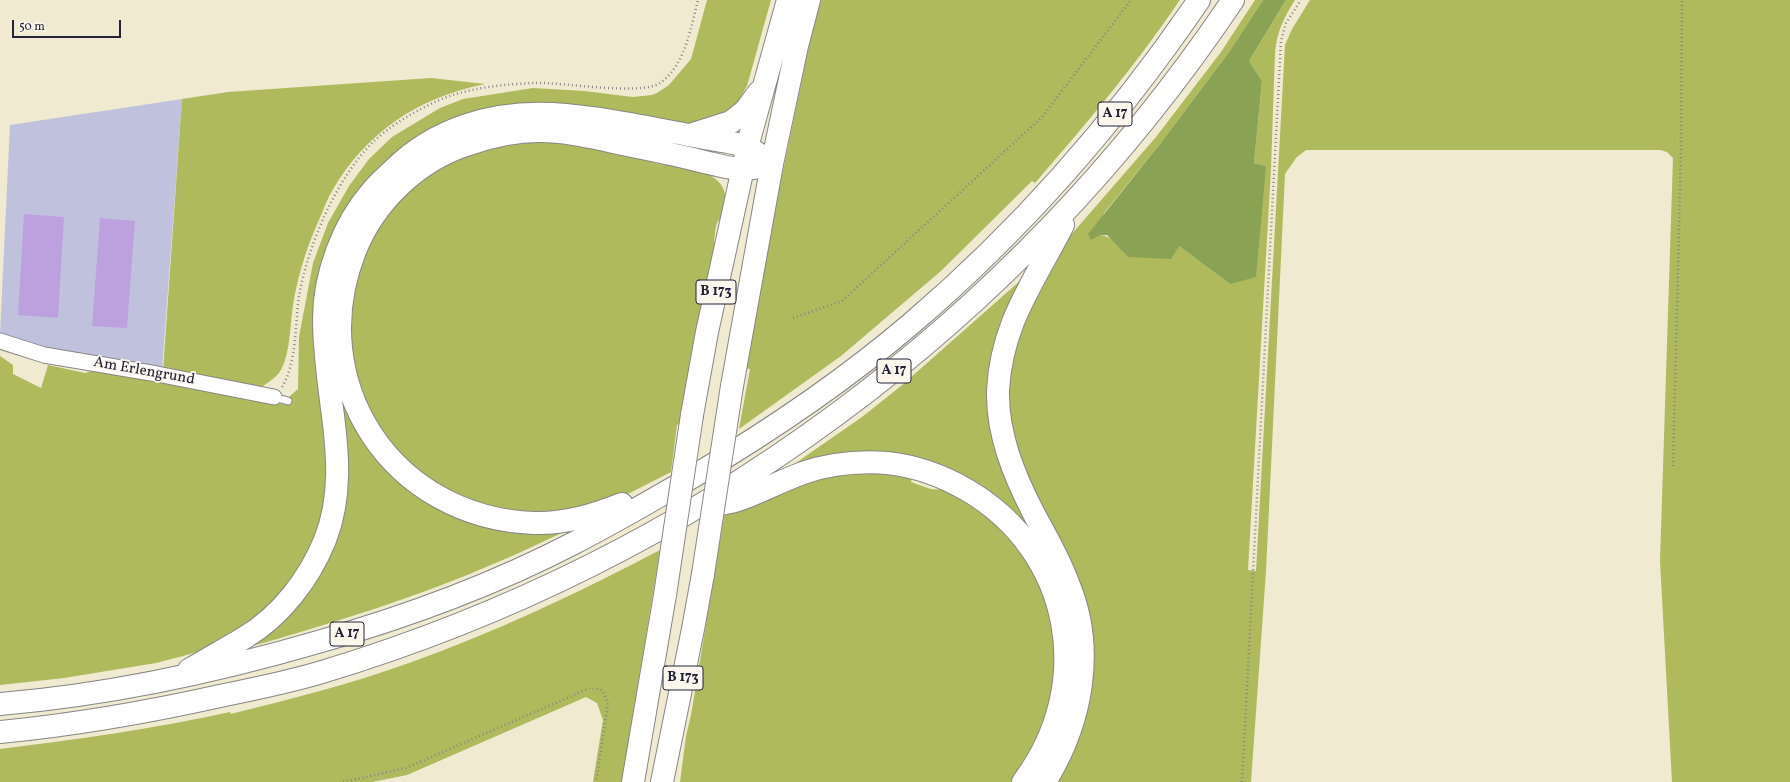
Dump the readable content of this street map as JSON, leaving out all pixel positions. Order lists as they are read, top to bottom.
{
  "streets": {
    "main road": ["A 17", "B 173"],
    "street": ["Am Erlengrund"]
  },
  "scale_bar": "50 m"
}
